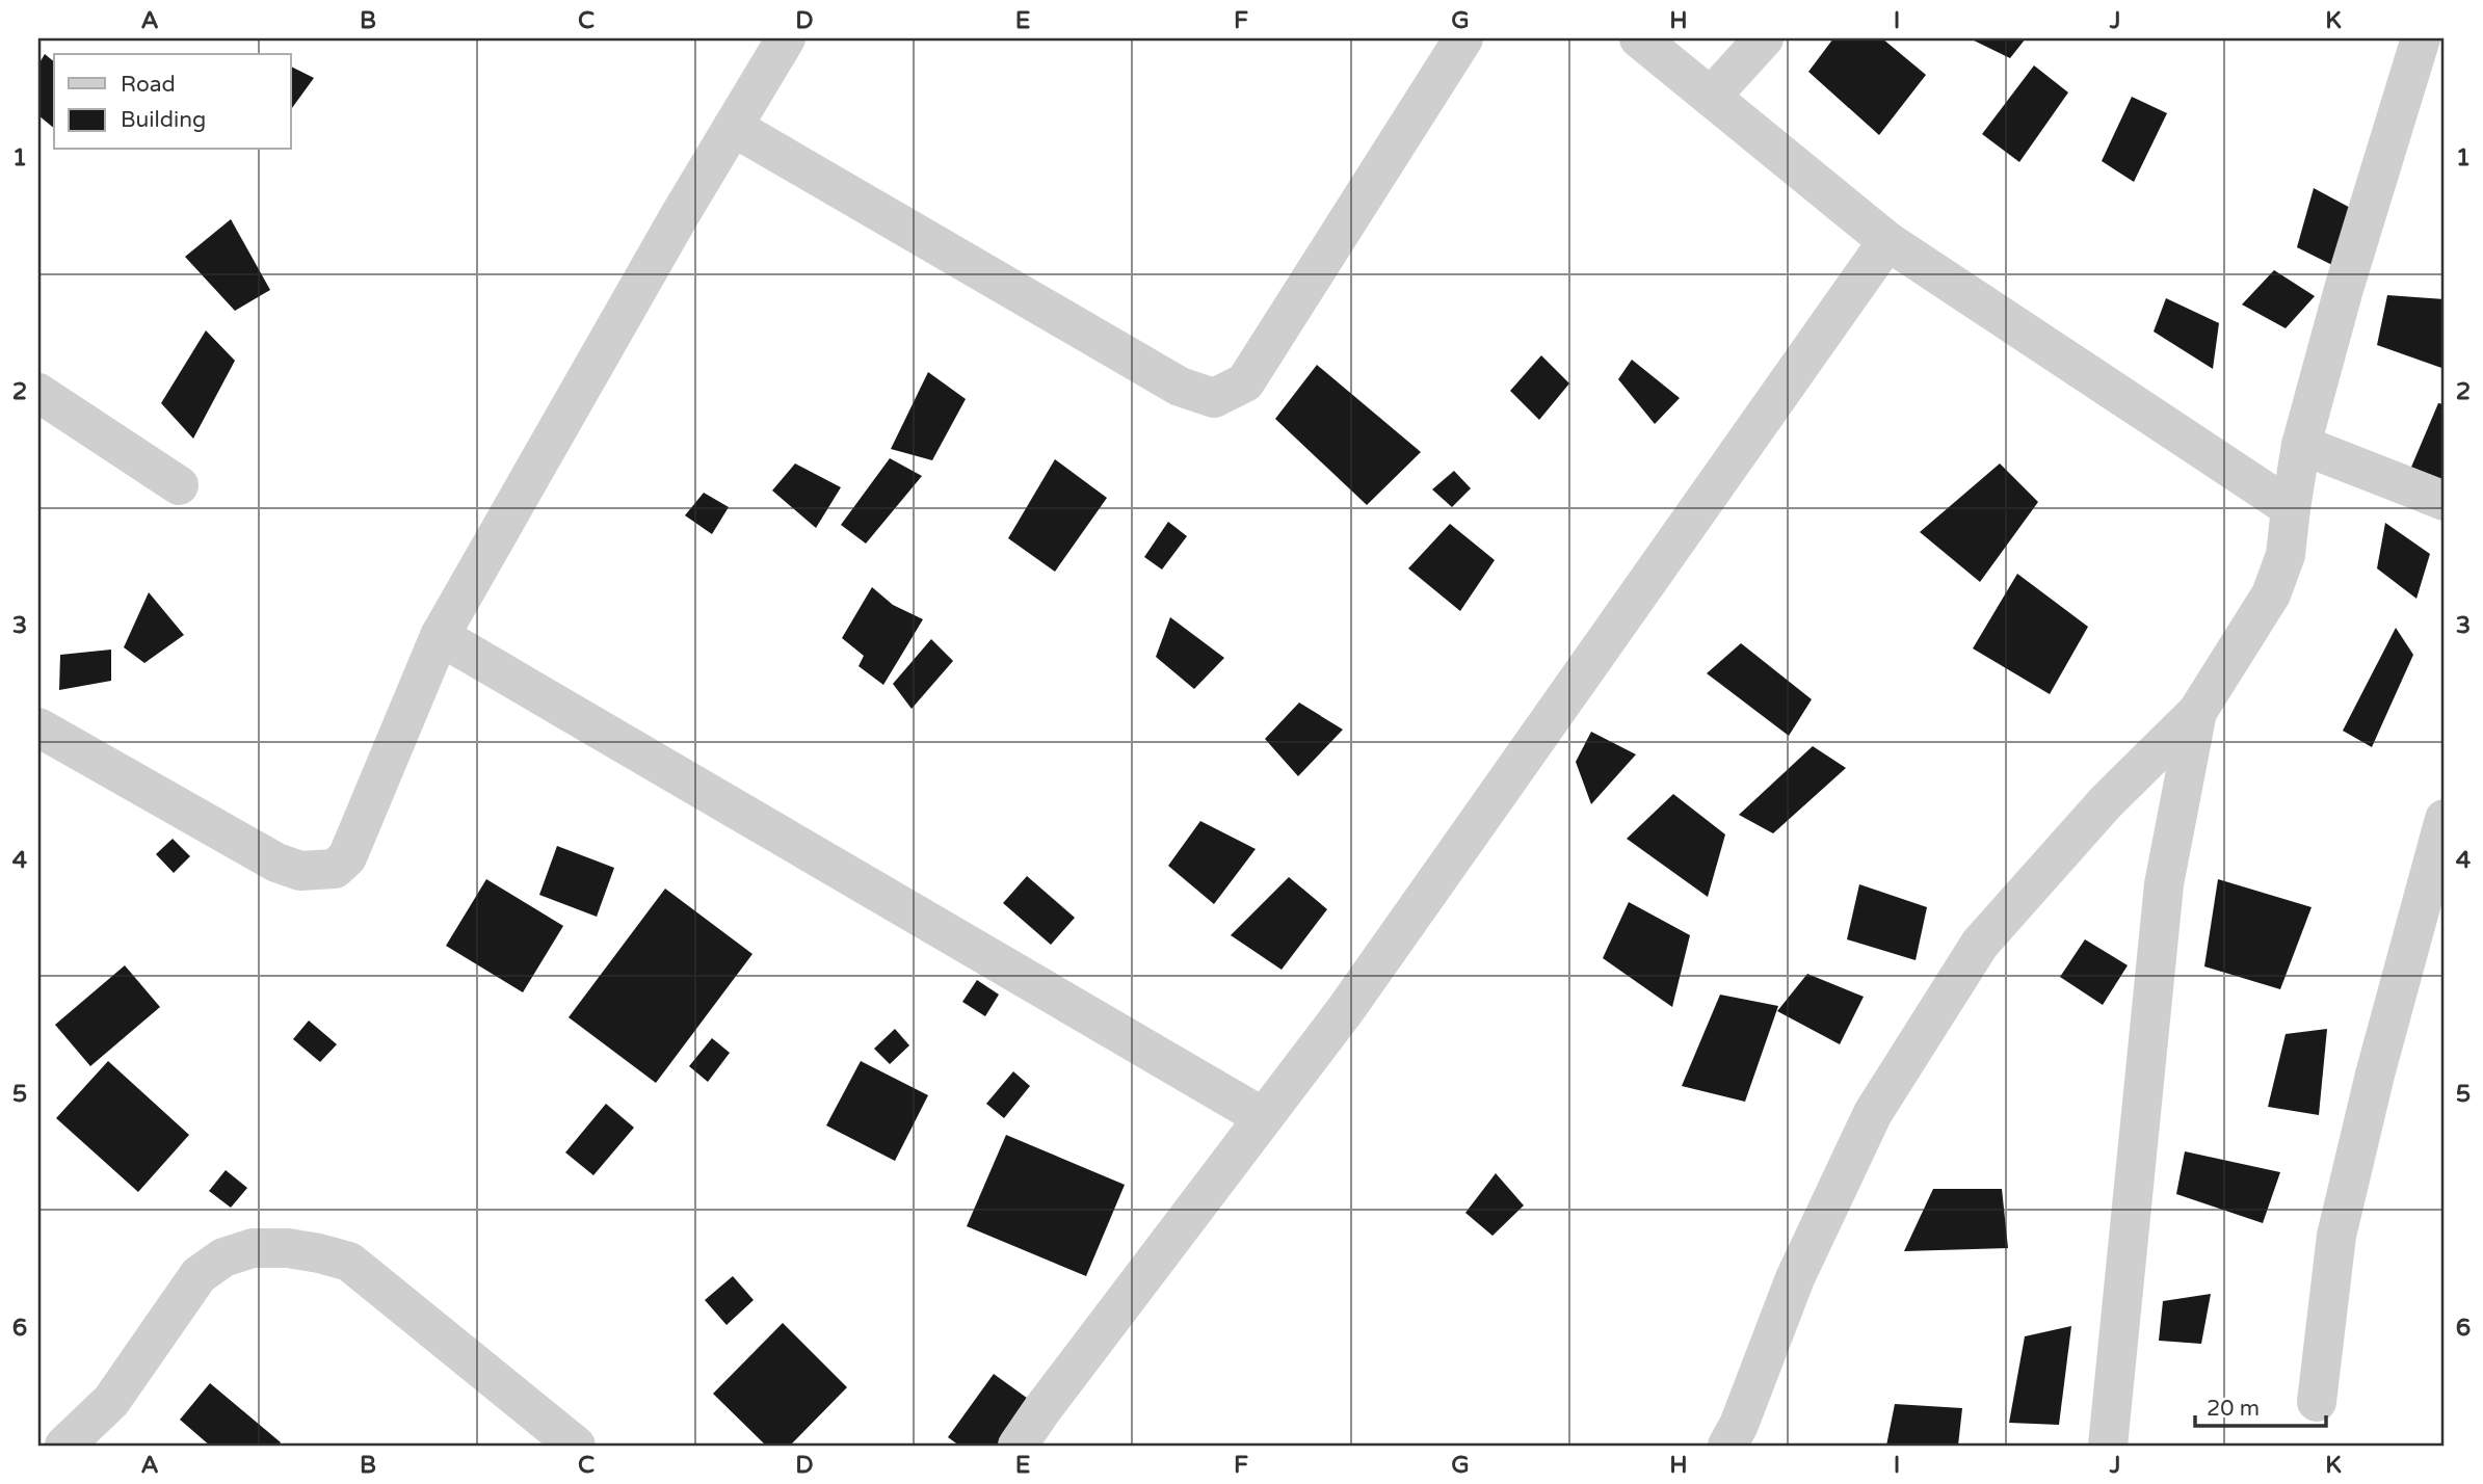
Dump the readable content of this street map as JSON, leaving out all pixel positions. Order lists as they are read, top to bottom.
{
  "legend": ["Road", "Building"],
  "scale_bar": "20 m",
  "grid": {
    "columns": [
      "A",
      "B",
      "C",
      "D",
      "E",
      "F",
      "G",
      "H",
      "I",
      "J",
      "K"
    ],
    "rows": [
      "1",
      "2",
      "3",
      "4",
      "5",
      "6"
    ]
  }
}
